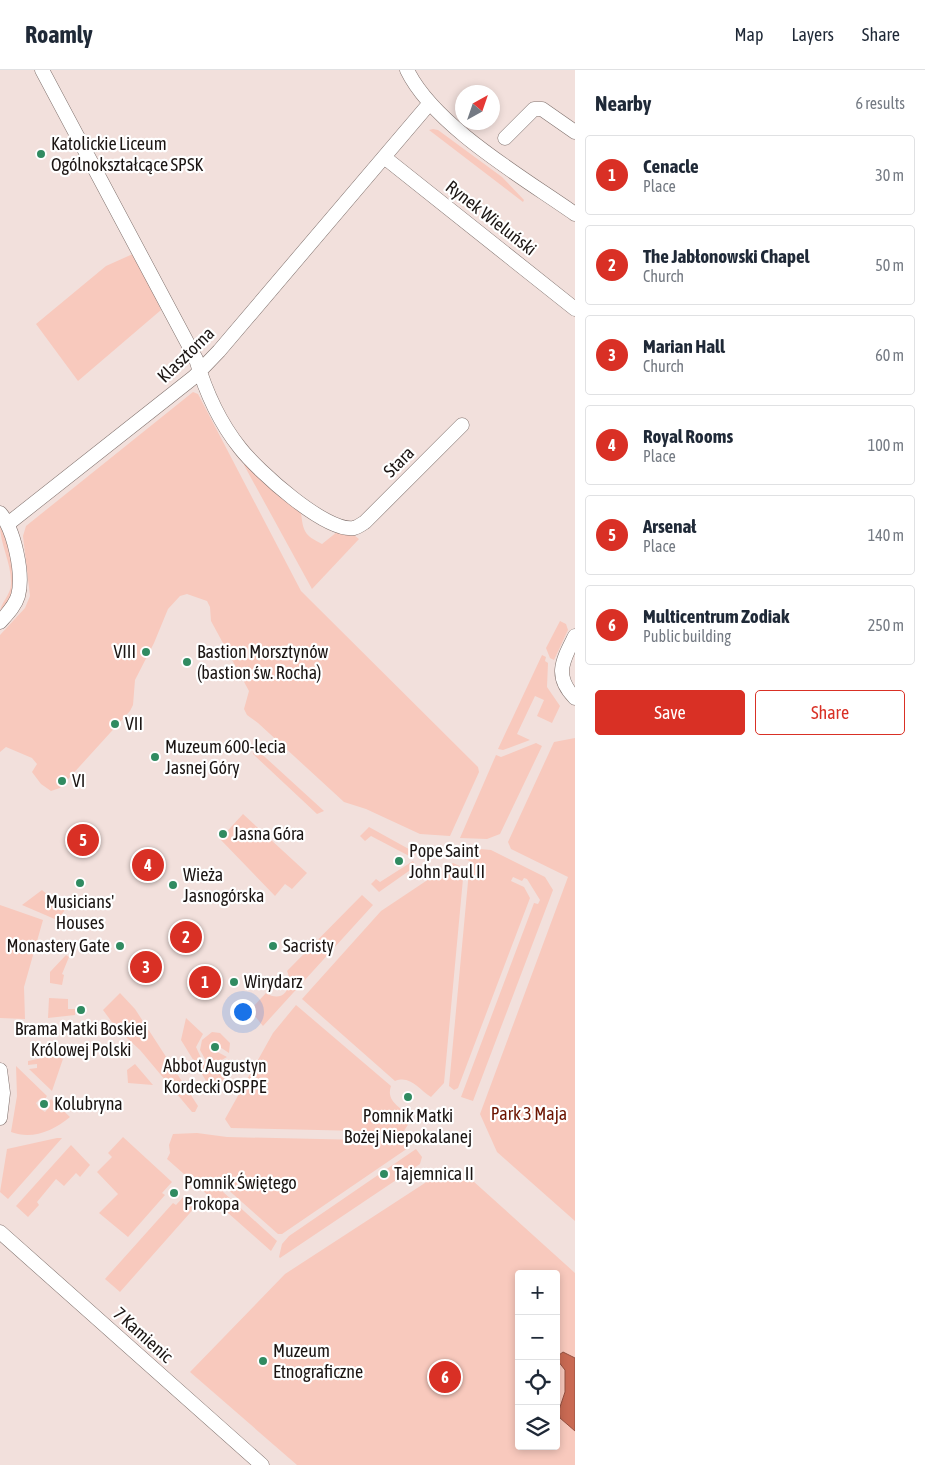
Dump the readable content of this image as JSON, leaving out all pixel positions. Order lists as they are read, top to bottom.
{
  "streets": {
    "street": [
      "Rynek Wieluński",
      "Klasztorna",
      "Stara",
      "7 Kamienic"
    ]
  },
  "crossings": [
    ["Rynek Wieluński", "Klasztorna"],
    ["Klasztorna", "Stara"]
  ],
  "parks": ["Park 3 Maja"],
  "places": [
    "Katolickie Liceum Ogólnokształcące SPSK",
    "VIII",
    "Bastion Morsztynów (bastion św. Rocha)",
    "VII",
    "Muzeum 600-lecia Jasnej Góry",
    "VI",
    "Jasna Góra",
    "Pope Saint John Paul II",
    "Musicians' Houses",
    "Wieża Jasnogórska",
    "Monastery Gate",
    "Sacristy",
    "Wirydarz",
    "Brama Matki Boskiej Królowej Polski",
    "Abbot Augustyn Kordecki OSPPE",
    "Pomnik Matki Bożej Niepokalanej",
    "Kolubryna",
    "Tajemnica II",
    "Pomnik Świętego Prokopa",
    "Muzeum Etnograficzne"
  ],
  "north": "top right",
  "page": {
    "header": "Roamly",
    "nav": ["Map", "Layers", "Share"],
    "heading": ["Nearby", "6 results"],
    "list": [
      {
        "mark": "1",
        "name": "Cenacle",
        "note": "Place",
        "value": "30 m"
      },
      {
        "mark": "2",
        "name": "The Jabłonowski Chapel",
        "note": "Church",
        "value": "50 m"
      },
      {
        "mark": "3",
        "name": "Marian Hall",
        "note": "Church",
        "value": "60 m"
      },
      {
        "mark": "4",
        "name": "Royal Rooms",
        "note": "Place",
        "value": "100 m"
      },
      {
        "mark": "5",
        "name": "Arsenał",
        "note": "Place",
        "value": "140 m"
      },
      {
        "mark": "6",
        "name": "Multicentrum Zodiak",
        "note": "Public building",
        "value": "250 m"
      }
    ],
    "buttons": ["Save", "Share"],
    "pins": [
      "5",
      "4",
      "2",
      "3",
      "1",
      "6"
    ],
    "map_buttons": ["+", "−"]
  }
}
